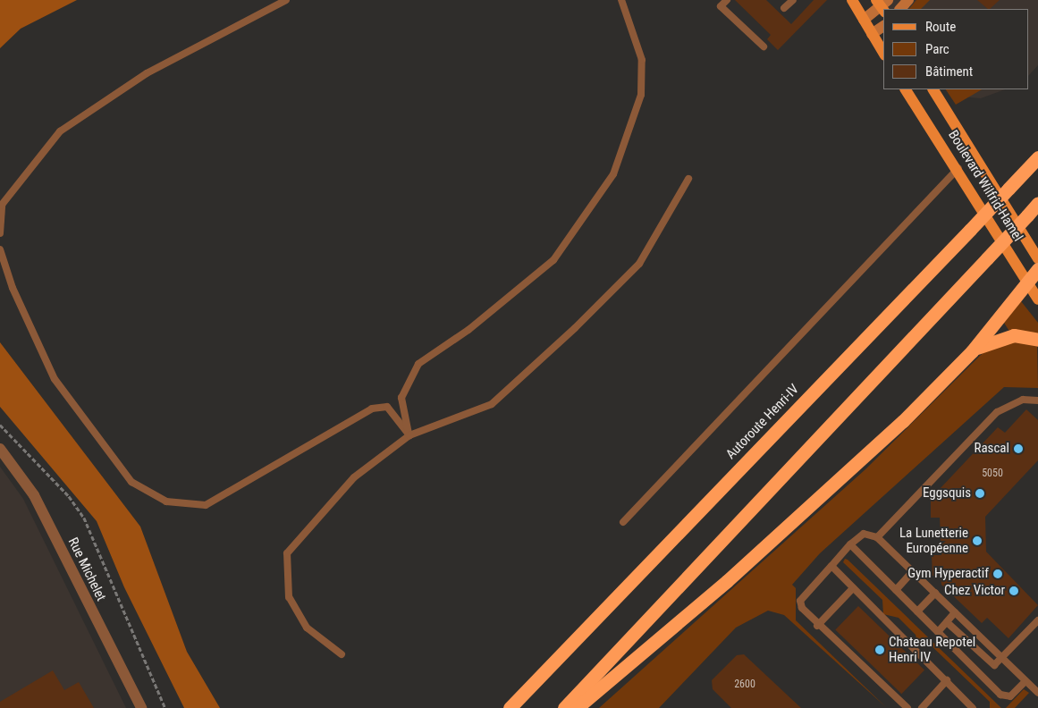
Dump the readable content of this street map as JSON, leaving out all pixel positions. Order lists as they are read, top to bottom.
{
  "streets": {
    "highway": ["Autoroute Henri-IV"],
    "main road": ["Boulevard Wilfrid-Hamel"],
    "street": ["Rue Michelet"]
  },
  "places": [
    "Rascal",
    "Eggsquis",
    "La Lunetterie Européenne",
    "Gym Hyperactif",
    "Chez Victor",
    "Chateau Repotel Henri IV"
  ],
  "house_numbers": ["5050", "2600"],
  "legend": ["Route", "Parc", "Bâtiment"]
}
